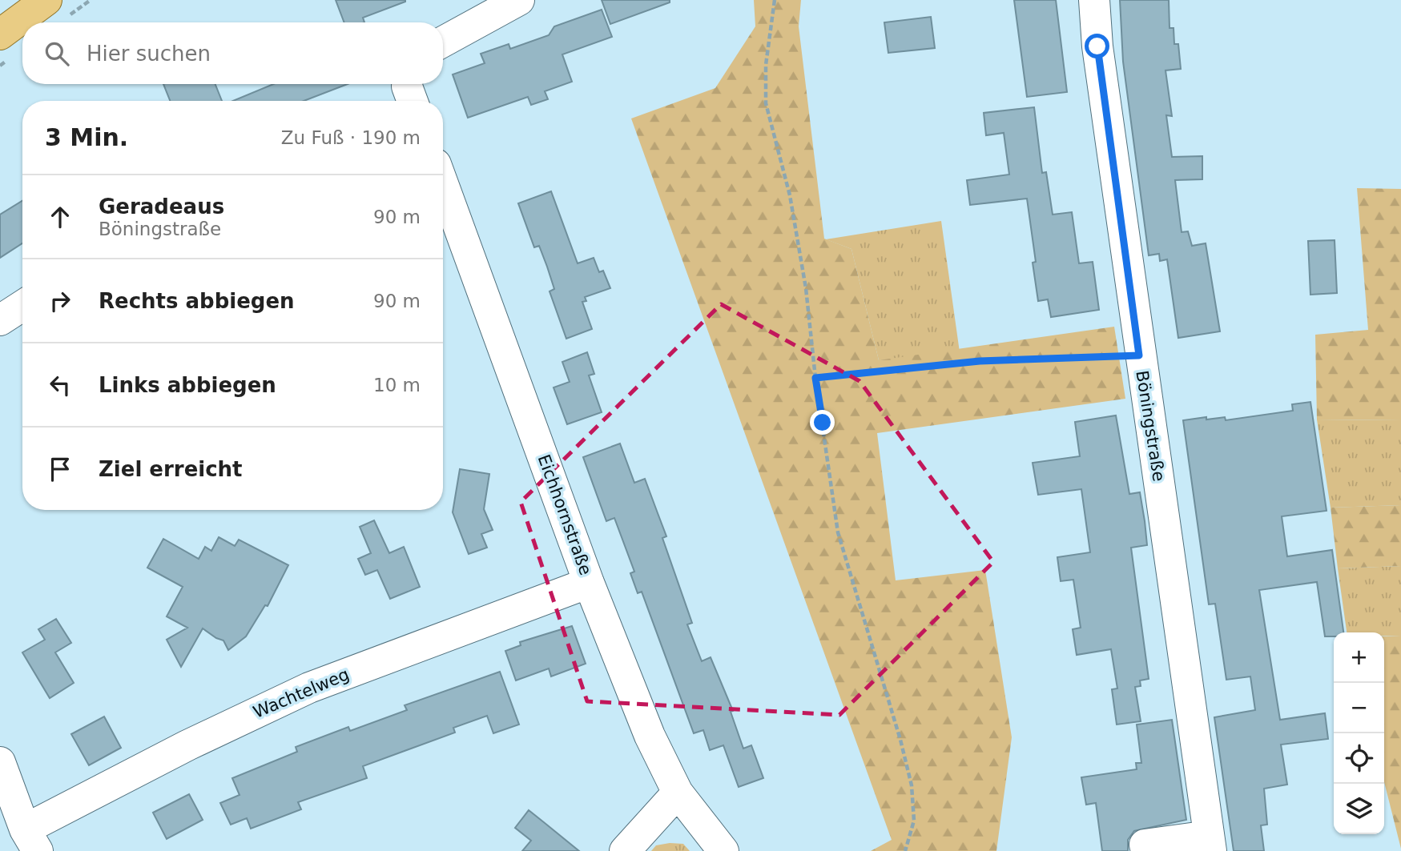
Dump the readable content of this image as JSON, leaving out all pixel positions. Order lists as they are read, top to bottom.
{
  "streets": {
    "street": ["Böningstraße", "Eichhornstraße", "Wachtelweg"]
  },
  "crossings": [
    ["Eichhornstraße", "Wachtelweg"]
  ],
  "page": {
    "search": "Hier suchen",
    "heading": ["3 Min.", "Zu Fuß · 190 m"],
    "list": [
      ["Geradeaus", "Böningstraße", "90 m"],
      ["Rechts abbiegen", "90 m"],
      ["Links abbiegen", "10 m"],
      "Ziel erreicht"
    ],
    "map_buttons": ["+", "−"]
  }
}
